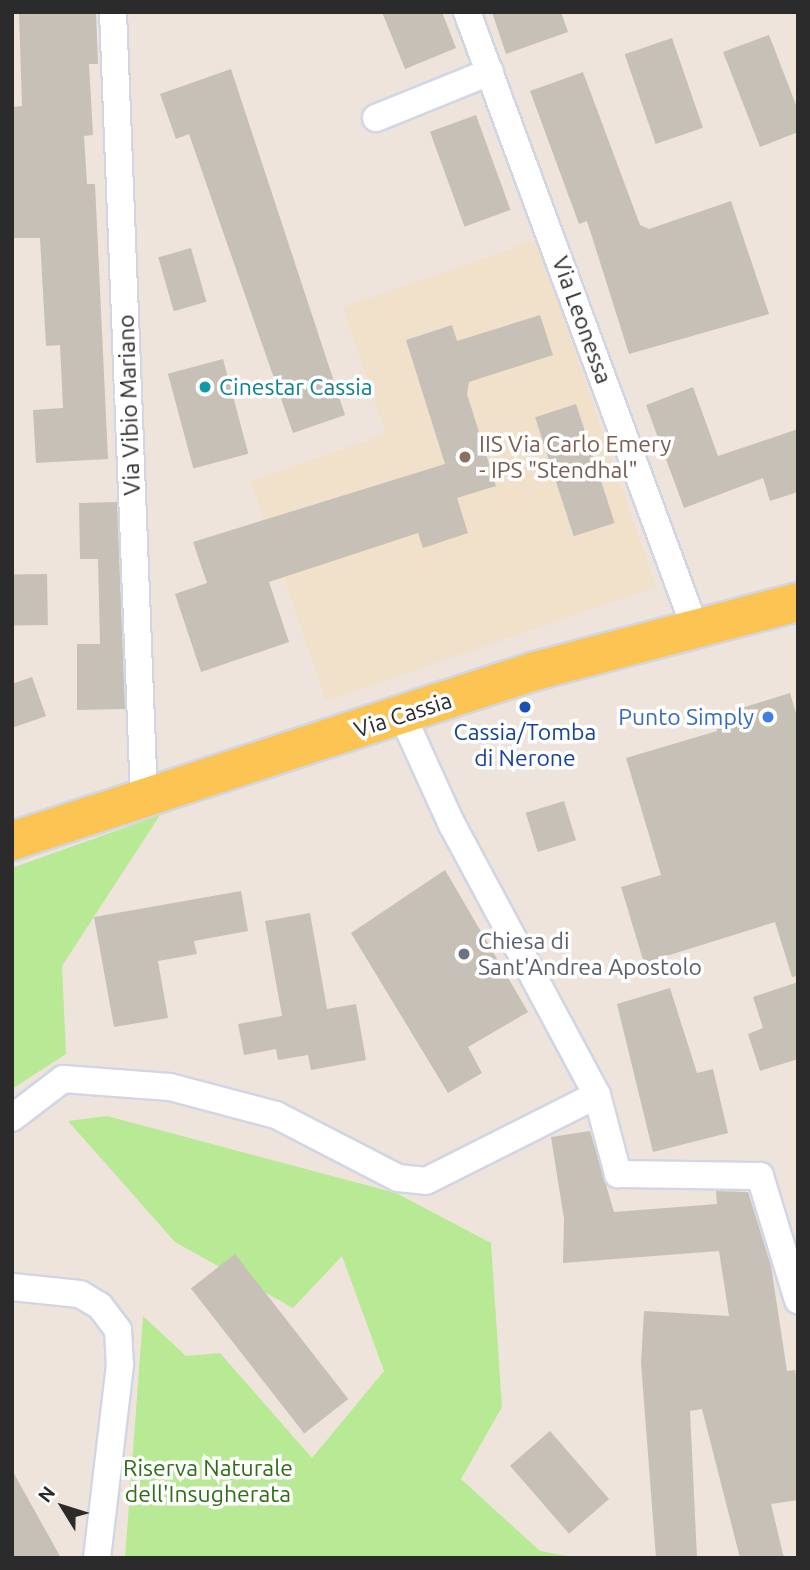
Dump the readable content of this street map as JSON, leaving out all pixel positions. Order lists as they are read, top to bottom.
{
  "streets": {
    "main road": ["Via Cassia"],
    "street": ["Via Leonessa", "Via Vibio Mariano"]
  },
  "crossings": [
    ["Via Leonessa", "Via Cassia"],
    ["Via Vibio Mariano", "Via Cassia"]
  ],
  "parks": ["Riserva Naturale dell'Insugherata"],
  "places": [
    "Cinestar Cassia",
    "IIS Via Carlo Emery - IPS \"Stendhal\"",
    "Cassia/Tomba di Nerone",
    "Punto Simply",
    "Chiesa di Sant'Andrea Apostolo"
  ],
  "north": "top left"
}
